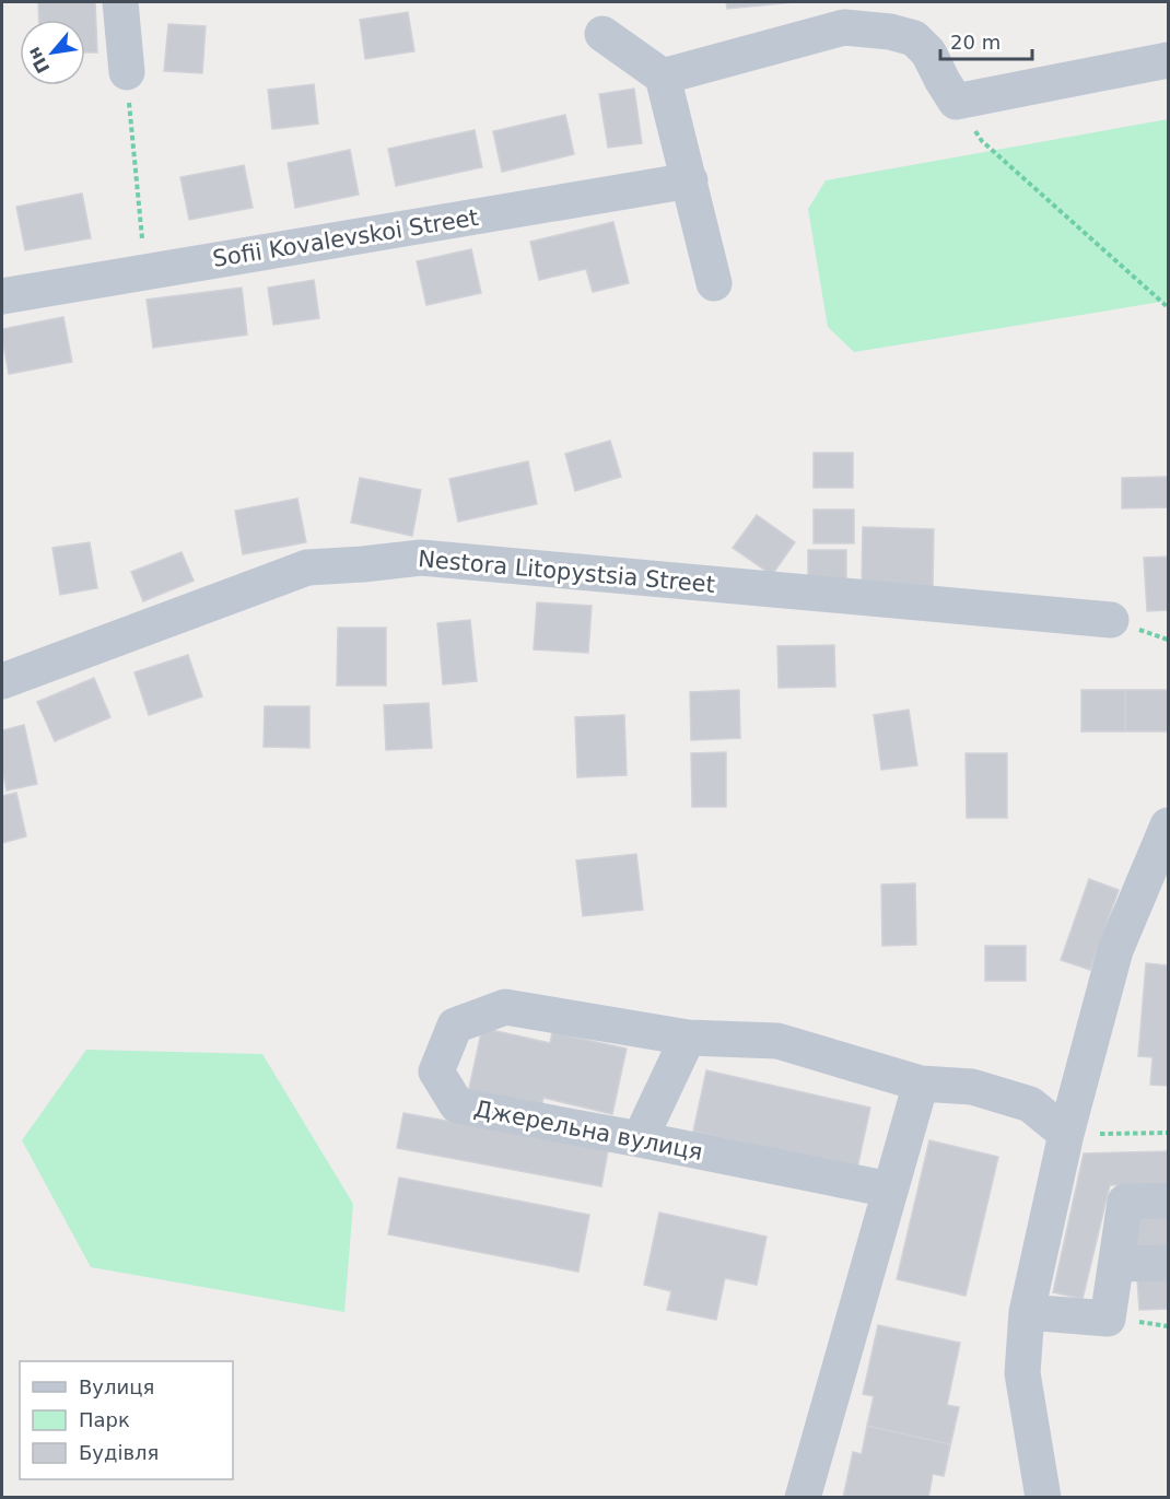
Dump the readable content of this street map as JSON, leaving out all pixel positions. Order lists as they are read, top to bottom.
{
  "streets": {
    "street": ["Sofii Kovalevskoi Street", "Nestora Litopystsia Street", "Джерельна вулиця"]
  },
  "legend": ["Вулиця", "Парк", "Будівля"],
  "scale_bar": "20 m",
  "north": "bottom left"
}
